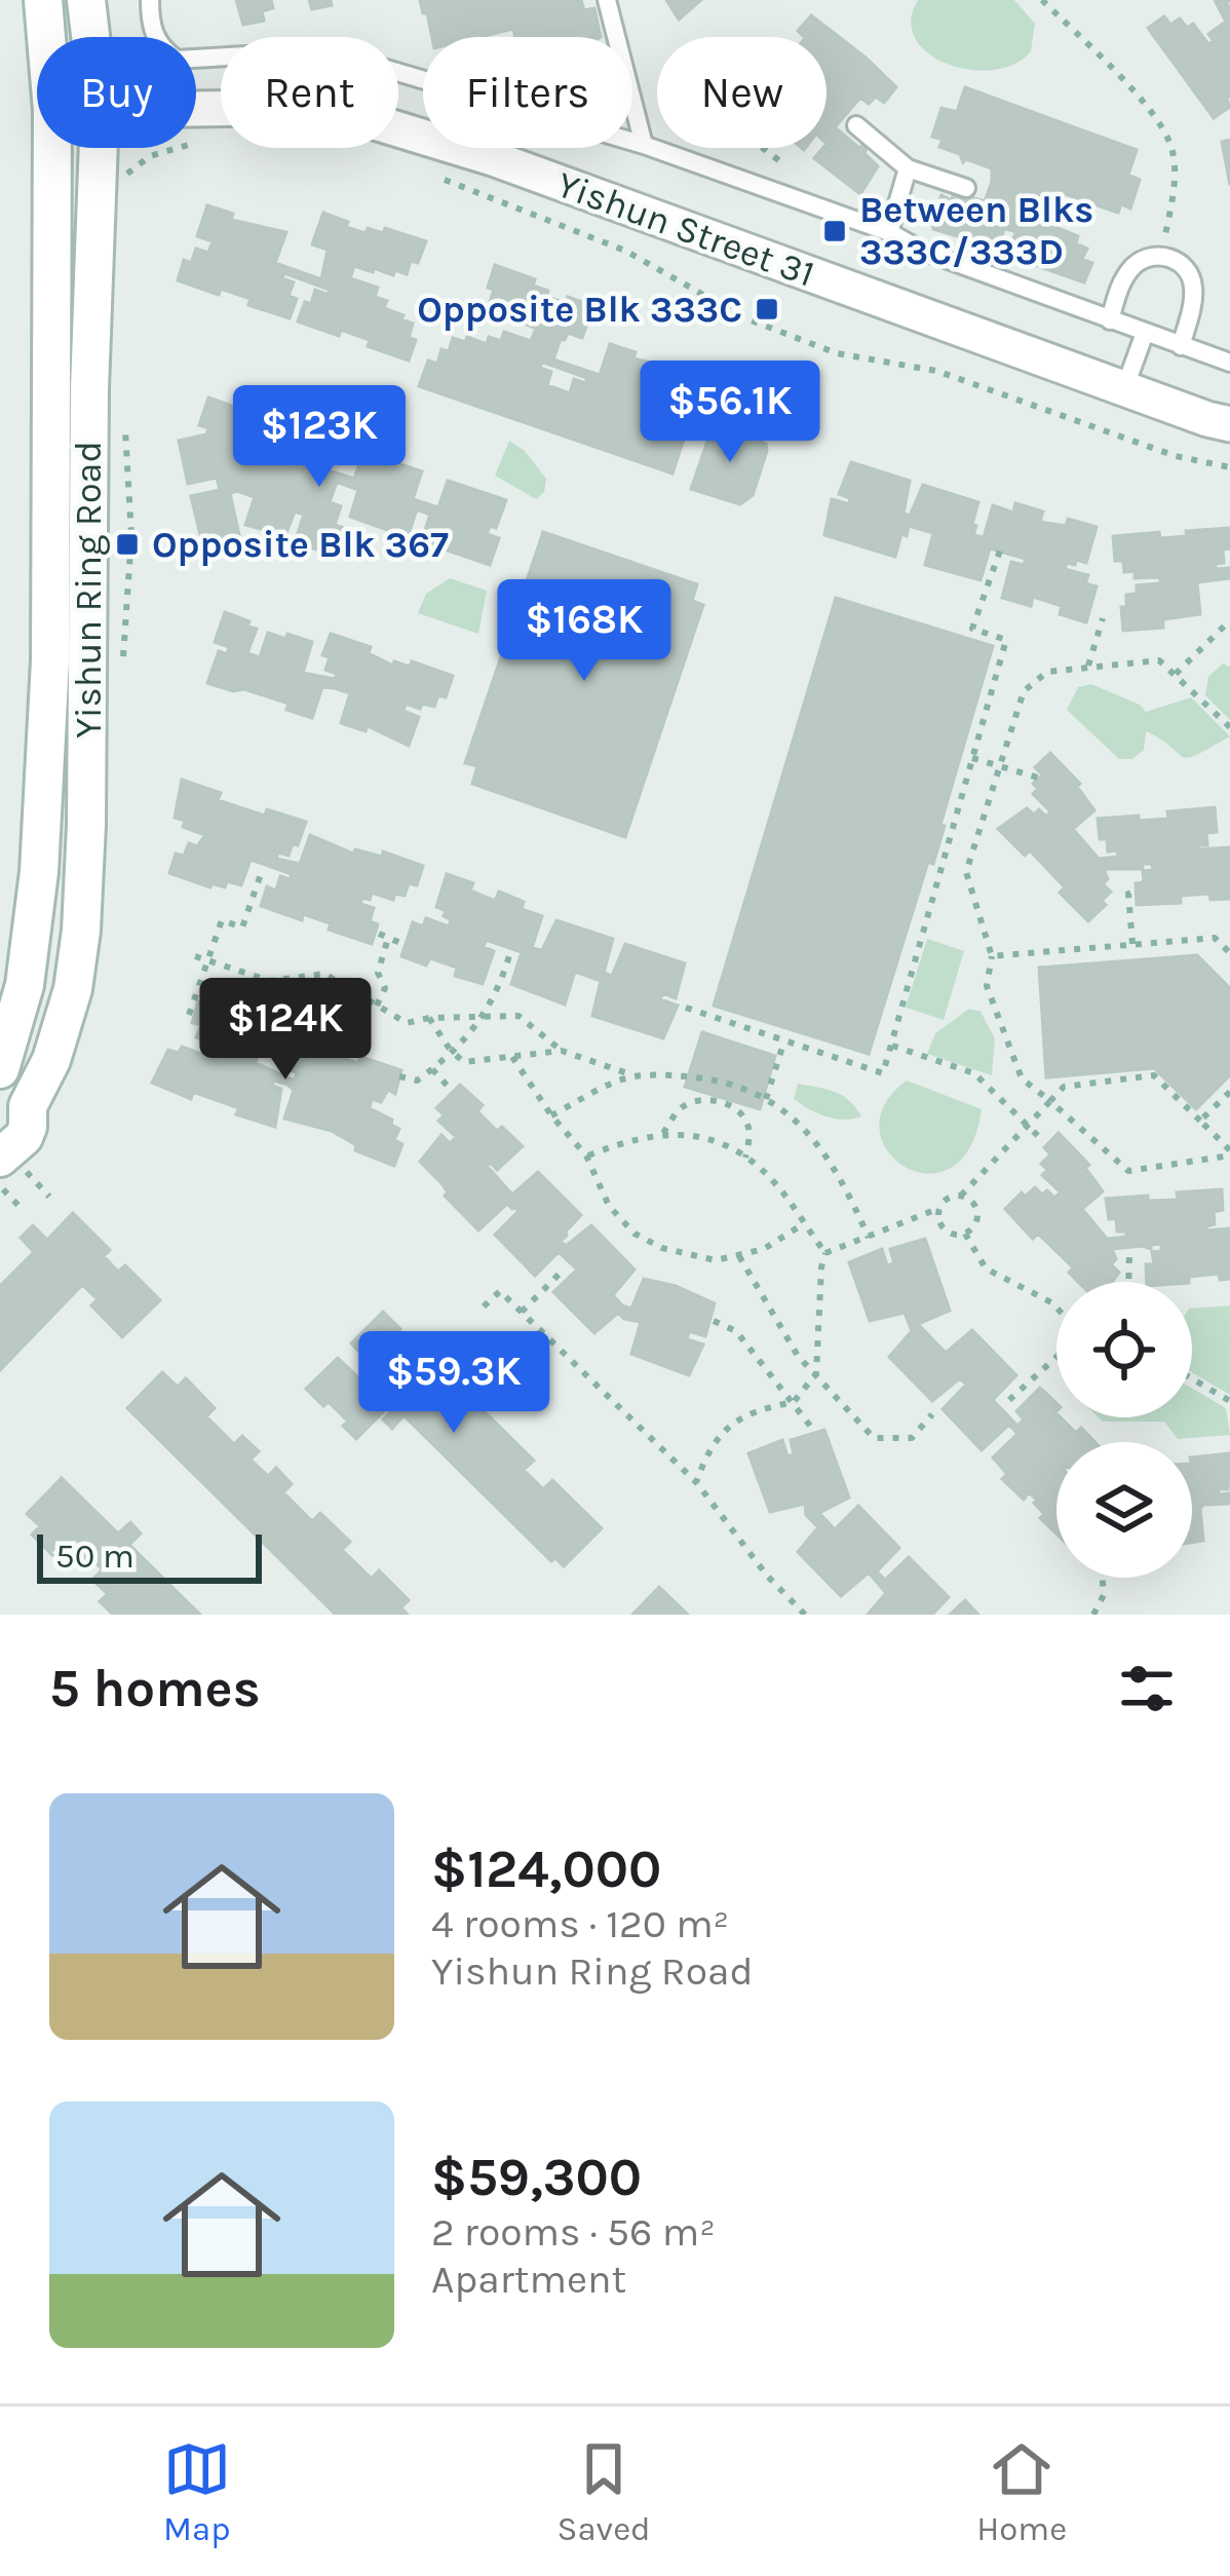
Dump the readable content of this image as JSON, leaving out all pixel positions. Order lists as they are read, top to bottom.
{
  "streets": {
    "main road": ["Yishun Ring Road"],
    "street": ["Yishun Street 31"]
  },
  "places": {
    "transit": ["Between Blks 333C/333D", "Opposite Blk 333C", "Opposite Blk 367"]
  },
  "scale_bar": "50 m",
  "page": {
    "chip": [
      "Buy",
      "Rent",
      "Filters",
      "New"
    ],
    "price": [
      "$56.1K",
      "$123K",
      "$168K",
      "$124K",
      "$59.3K"
    ],
    "scale": "50 m",
    "heading": "5 homes",
    "list": [
      {
        "name": "$124,000",
        "note": "4 rooms · 120 m² · Yishun Ring Road"
      },
      {
        "name": "$59,300",
        "note": "2 rooms · 56 m² · Apartment"
      }
    ],
    "tabs": ["Map", "Saved", "Home"]
  }
}
